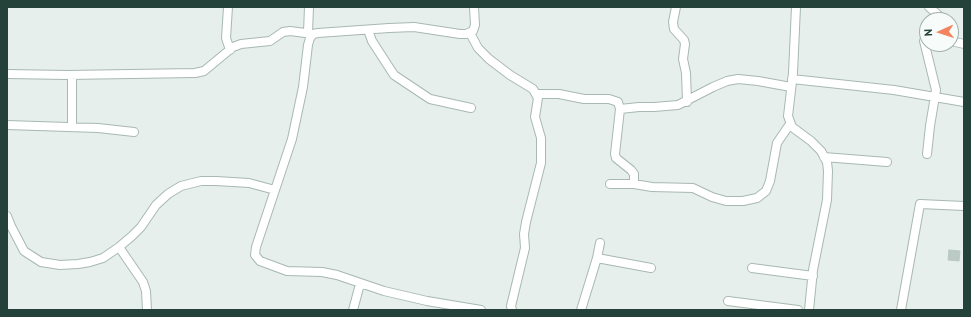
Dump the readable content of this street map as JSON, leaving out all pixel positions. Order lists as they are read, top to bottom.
{
  "north": "left"
}
